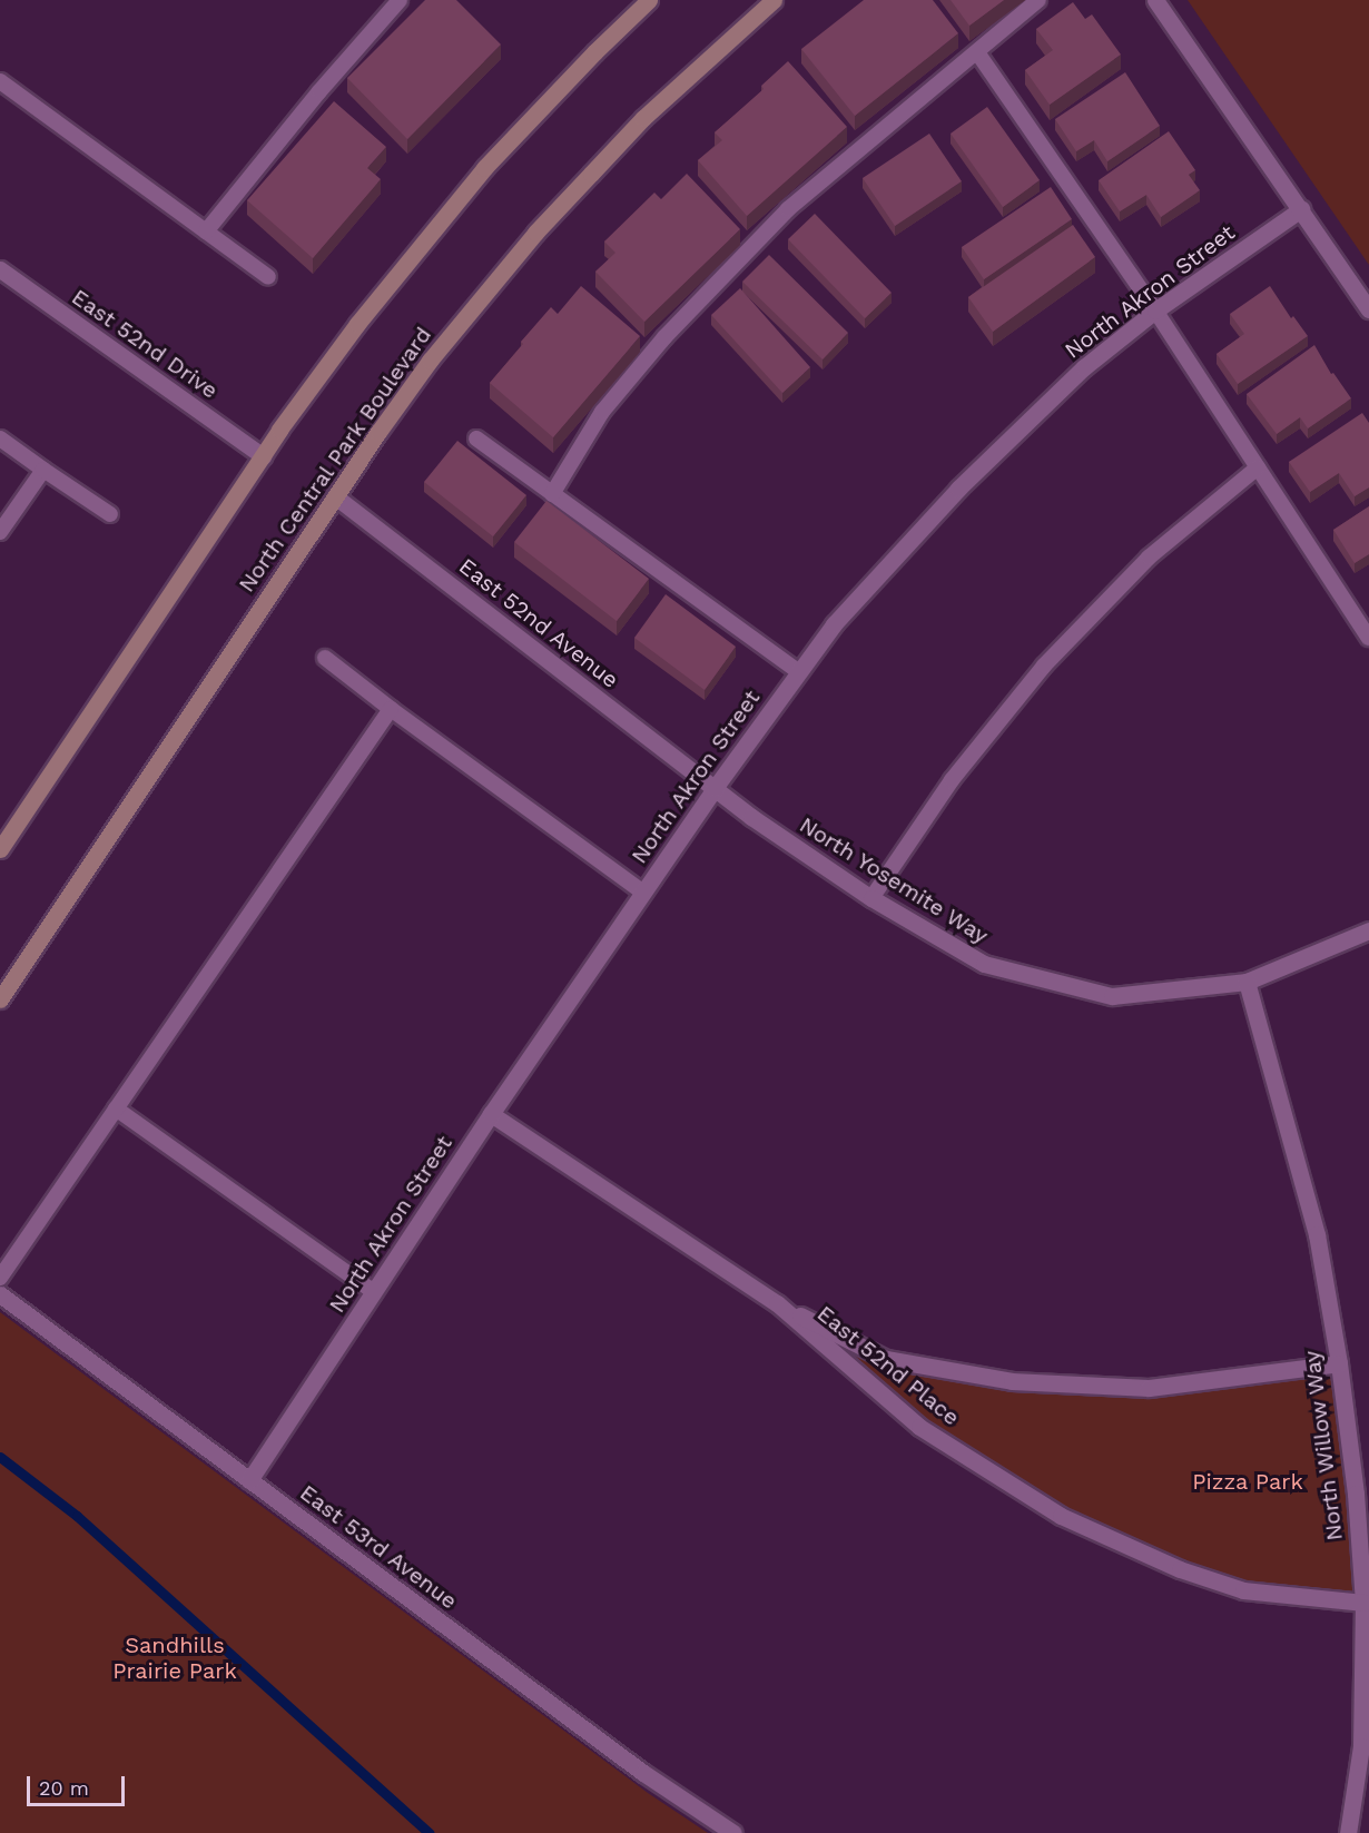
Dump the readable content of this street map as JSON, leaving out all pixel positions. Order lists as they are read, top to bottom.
{
  "streets": {
    "main road": ["North Central Park Boulevard"],
    "street": [
      "North Akron Street",
      "East 52nd Drive",
      "East 52nd Avenue",
      "North Yosemite Way",
      "East 52nd Place",
      "North Willow Way",
      "East 53rd Avenue"
    ]
  },
  "crossings": [
    ["North Akron Street", "East 52nd Avenue"],
    ["North Akron Street", "North Yosemite Way"],
    ["North Akron Street", "East 52nd Place"],
    ["North Akron Street", "East 53rd Avenue"],
    ["North Central Park Boulevard", "East 52nd Avenue"],
    ["East 52nd Avenue", "North Yosemite Way"],
    ["North Yosemite Way", "North Willow Way"],
    ["East 52nd Place", "North Willow Way"]
  ],
  "parks": ["Pizza Park", "Sandhills Prairie Park"],
  "scale_bar": "20 m"
}
